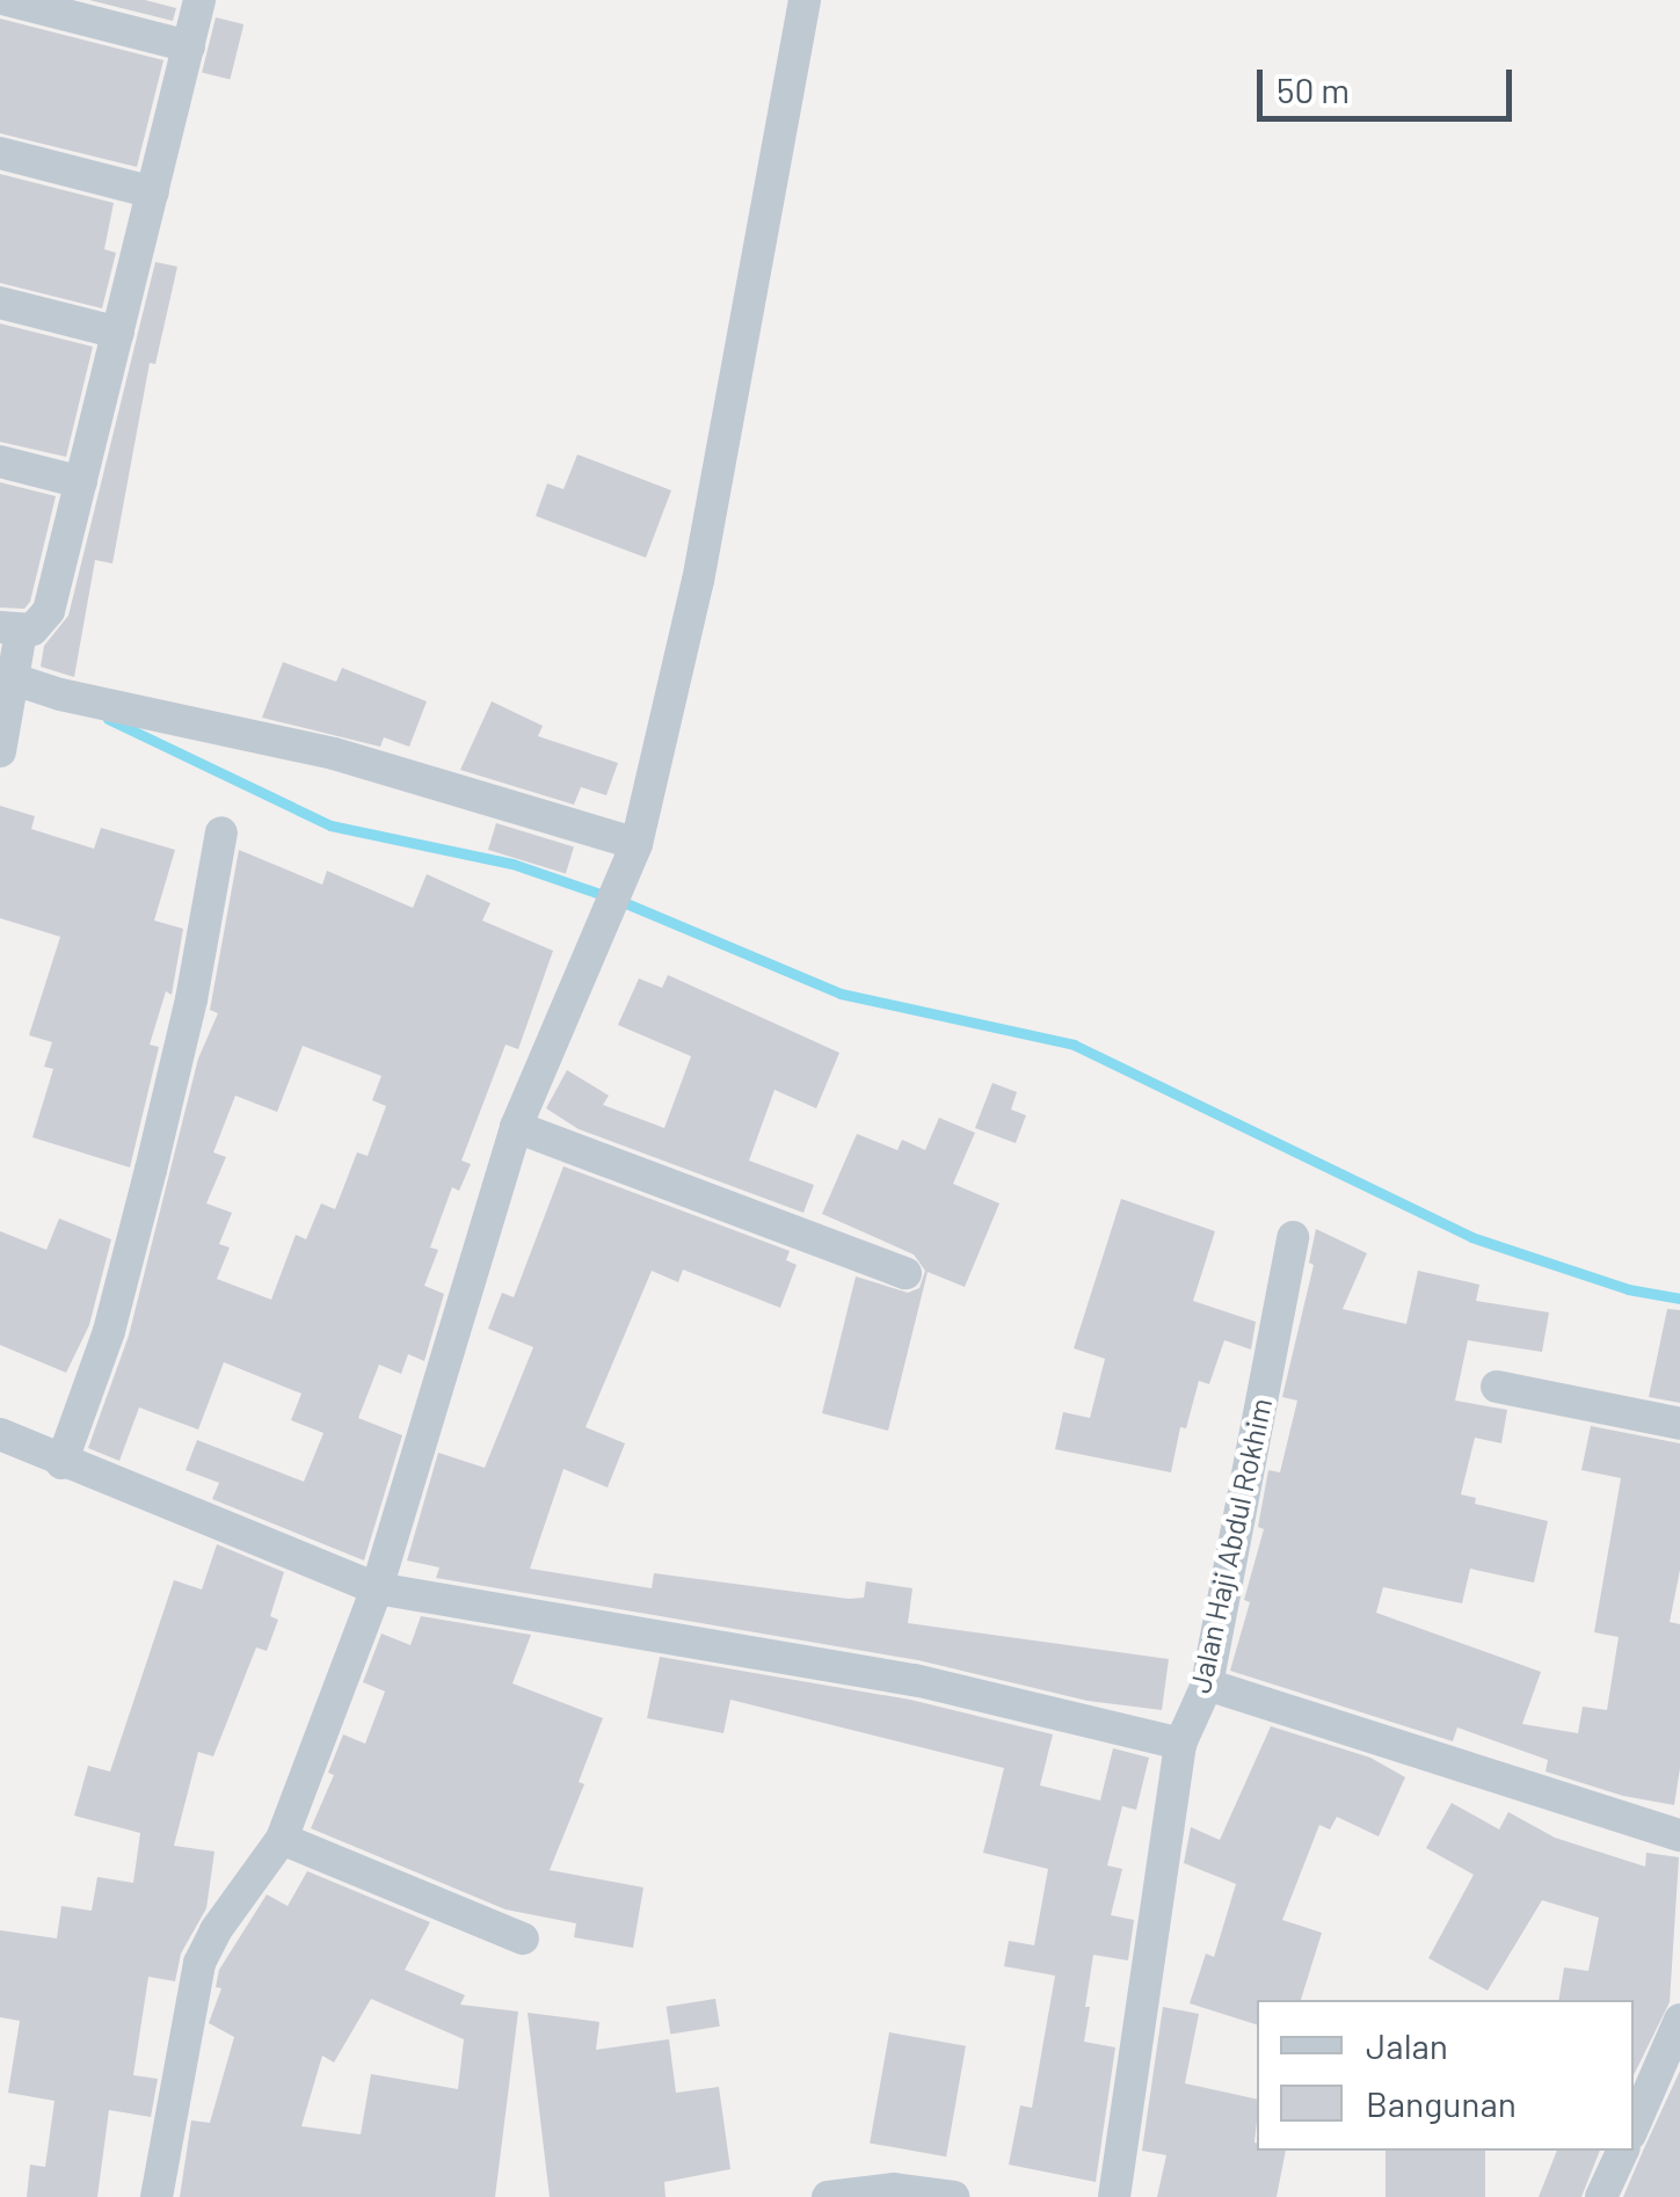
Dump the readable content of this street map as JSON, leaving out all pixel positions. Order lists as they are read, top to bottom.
{
  "streets": {
    "street": ["Jalan Haji Abdul Rokhim"]
  },
  "legend": ["Jalan", "Bangunan"],
  "scale_bar": "50 m"
}
